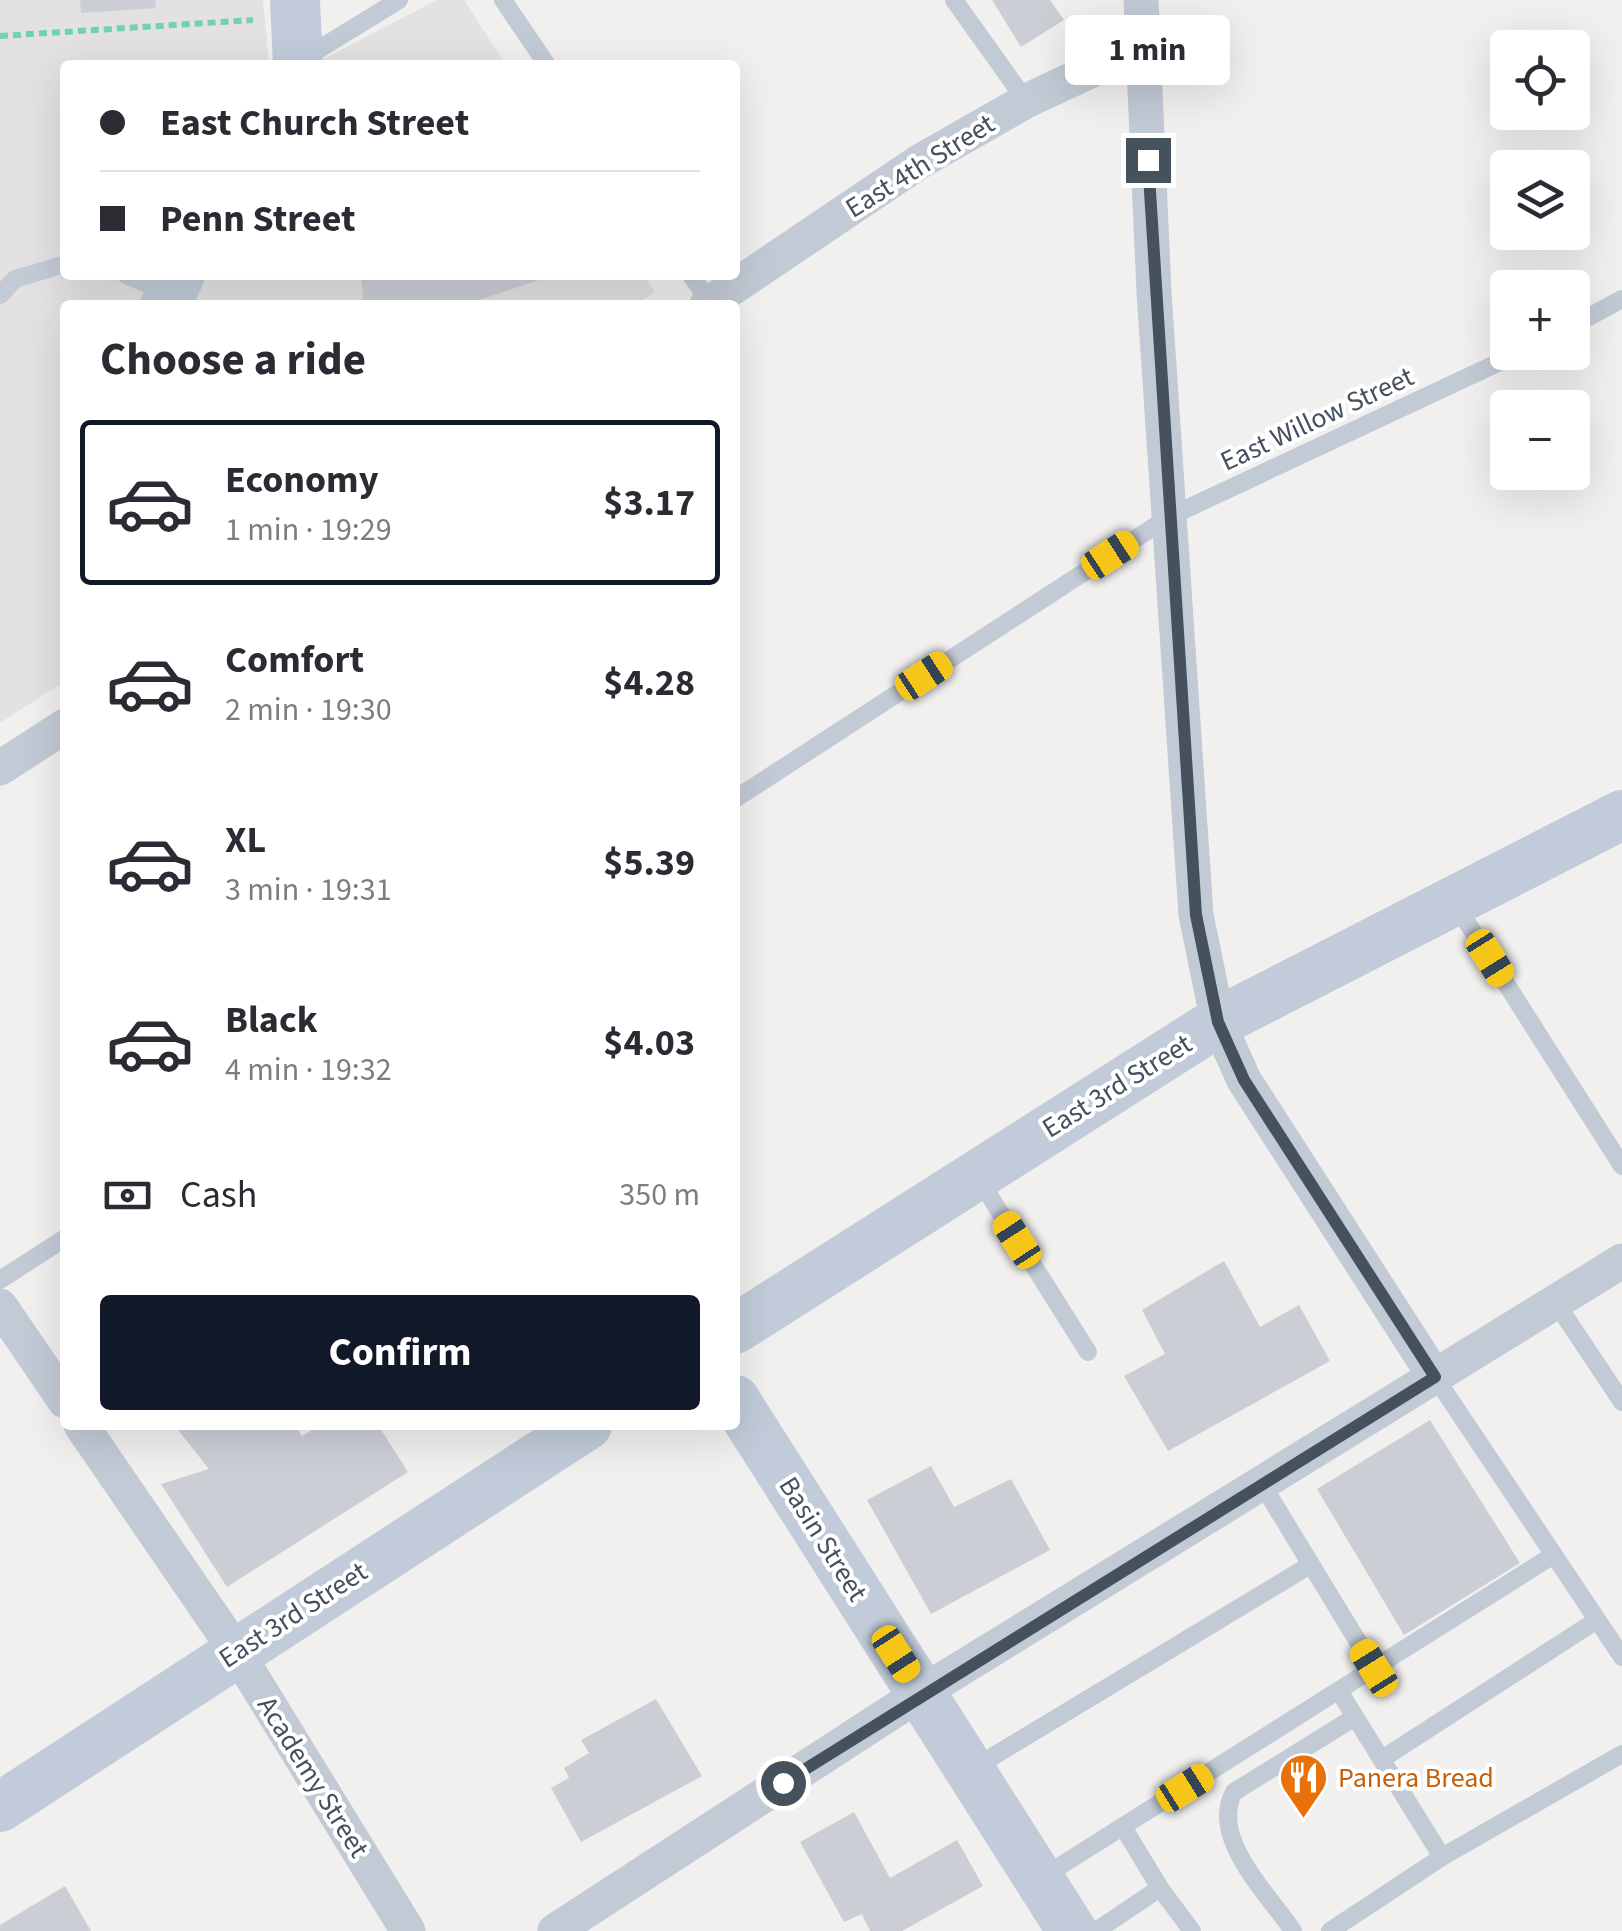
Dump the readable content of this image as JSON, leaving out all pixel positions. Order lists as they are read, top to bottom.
{
  "streets": {
    "main road": ["East 3rd Street", "Basin Street"],
    "street": ["East 4th Street", "Academy Street"],
    "lane": ["East Willow Street"]
  },
  "crossings": [
    ["East 3rd Street", "Academy Street"]
  ],
  "places": {
    "restaurant": ["Panera Bread"]
  },
  "page": {
    "bubble": "1 min",
    "map_buttons": ["+", "−"],
    "banner": ["East Church Street", "Penn Street"],
    "heading": "Choose a ride",
    "list": [
      {
        "name": "Economy",
        "note": "1 min · 19:29",
        "value": "$3.17"
      },
      {
        "name": "Comfort",
        "note": "2 min · 19:30",
        "value": "$4.28"
      },
      {
        "name": "XL",
        "note": "3 min · 19:31",
        "value": "$5.39"
      },
      {
        "name": "Black",
        "note": "4 min · 19:32",
        "value": "$4.03"
      }
    ],
    "pay": ["Cash", "350 m"],
    "buttons": "Confirm"
  }
}
